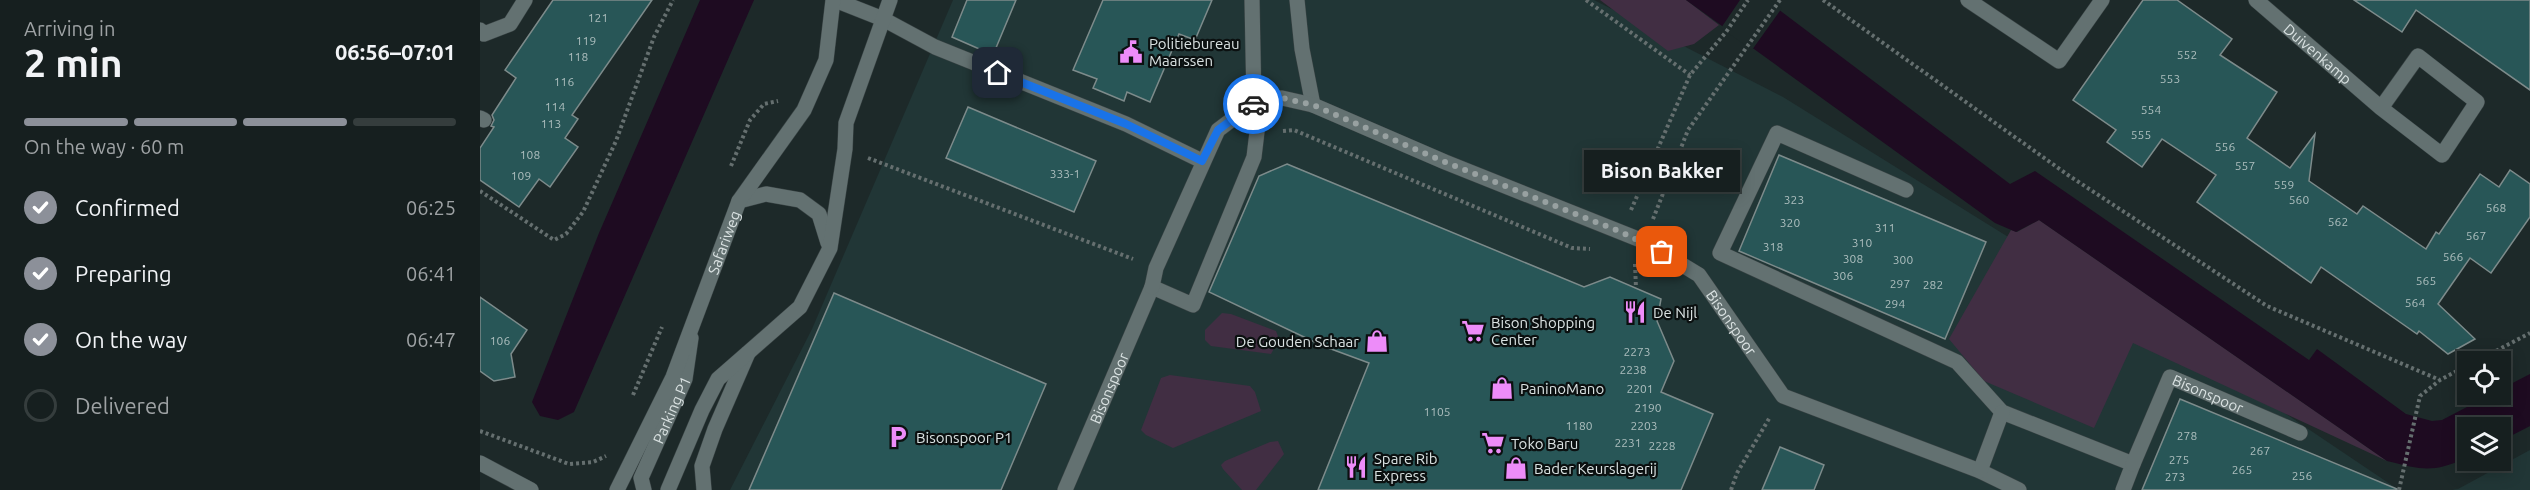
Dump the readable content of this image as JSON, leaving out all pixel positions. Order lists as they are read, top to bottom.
{
  "streets": {
    "street": [
      "Duivenkamp",
      "Safariweg",
      "Bisonspoor",
      "Parking P1"
    ]
  },
  "crossings": [
    ["Safariweg", "Parking P1"]
  ],
  "places": {
    "public building": ["Politiebureau Maarssen"],
    "other": ["Bison Bakker"],
    "restaurant": ["De Nijl", "Spare Rib Express"],
    "supermarket": ["Bison Shopping Center", "Toko Baru"],
    "shop": ["De Gouden Schaar", "PaninoMano", "Bader Keurslagerij"],
    "parking": ["Bisonspoor P1"]
  },
  "house_numbers": [
    "121",
    "119",
    "552",
    "118",
    "553",
    "116",
    "114",
    "554",
    "113",
    "555",
    "556",
    "108",
    "557",
    "333-1",
    "109",
    "559",
    "323",
    "560",
    "568",
    "562",
    "320",
    "311",
    "567",
    "310",
    "318",
    "566",
    "308",
    "300",
    "306",
    "565",
    "297",
    "282",
    "564",
    "294",
    "106",
    "2273",
    "2238",
    "2201",
    "2190",
    "1105",
    "1180",
    "2203",
    "278",
    "2231",
    "2228",
    "267",
    "275",
    "265",
    "256",
    "273"
  ],
  "page": {
    "heading": ["2 min", "Arriving in", "06:56–07:01"],
    "bar": "On the way · 60 m",
    "bubble": "Bison Bakker",
    "list": [
      ["Confirmed", "06:25"],
      ["Preparing", "06:41"],
      ["On the way", "06:47"],
      "Delivered"
    ]
  }
}
